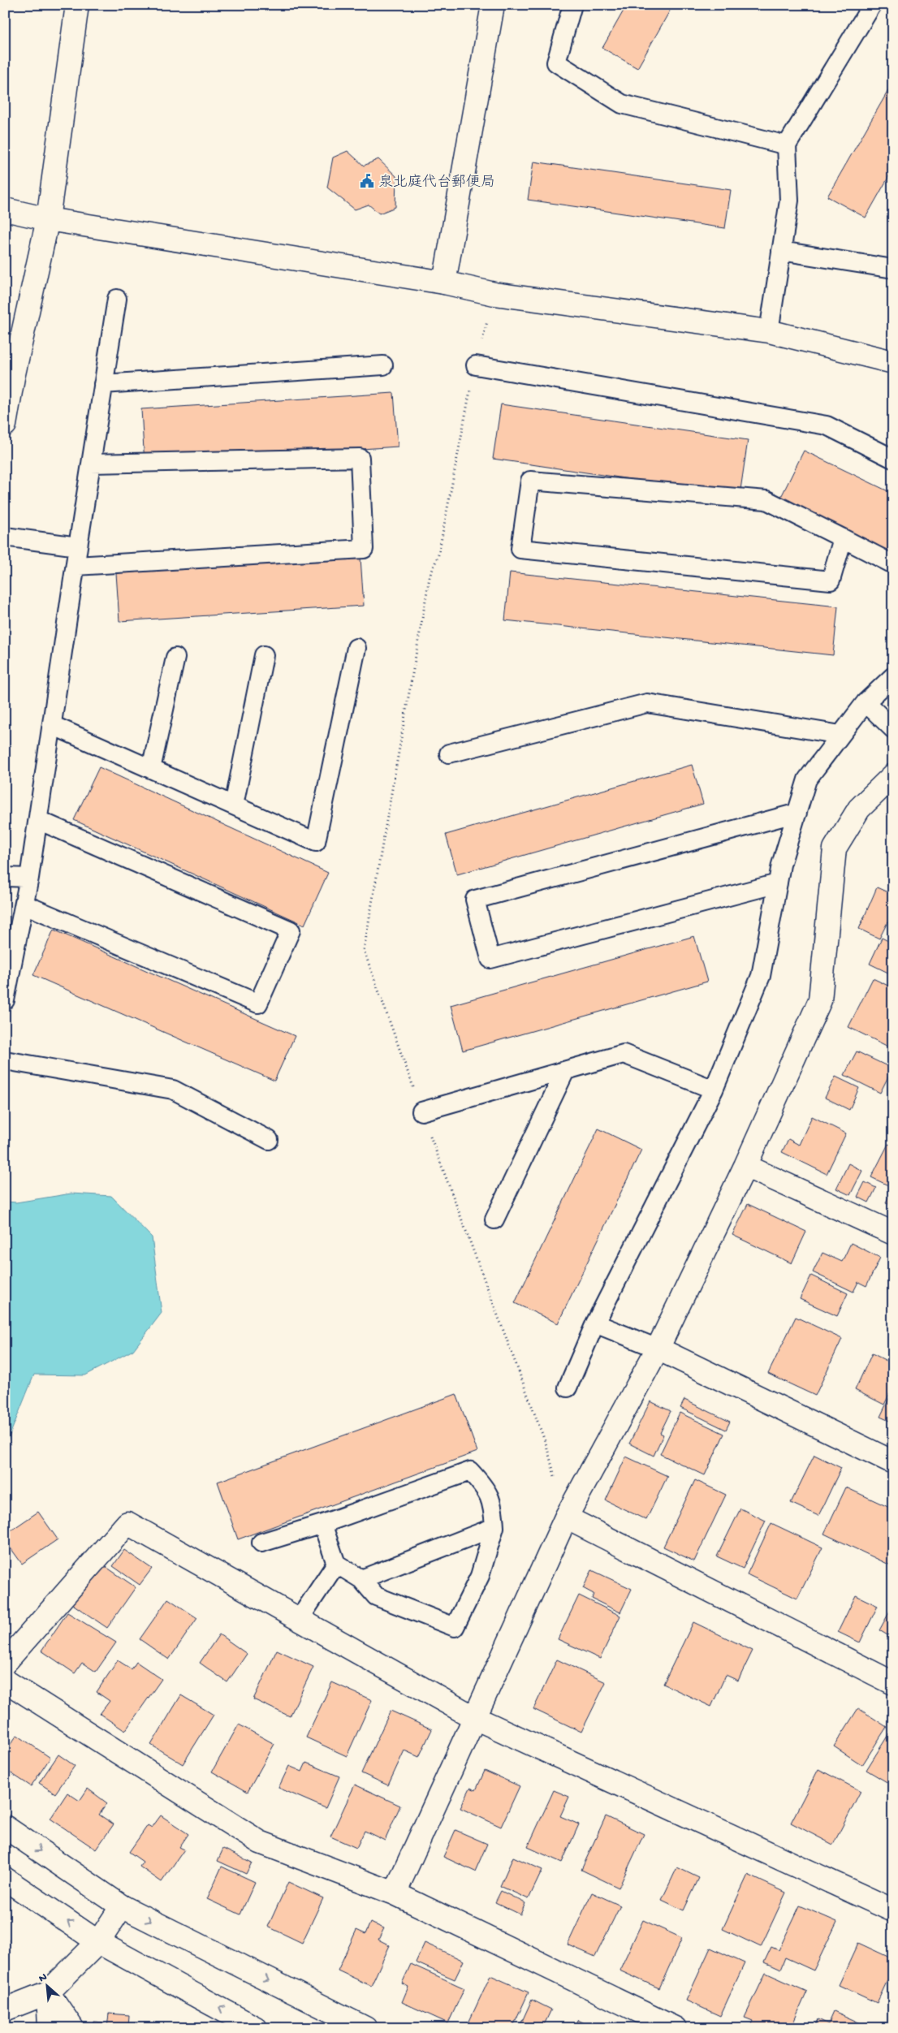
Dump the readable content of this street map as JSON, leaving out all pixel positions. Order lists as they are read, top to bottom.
{
  "places": {
    "public building": ["泉北庭代台郵便局"]
  },
  "north": "top left"
}
